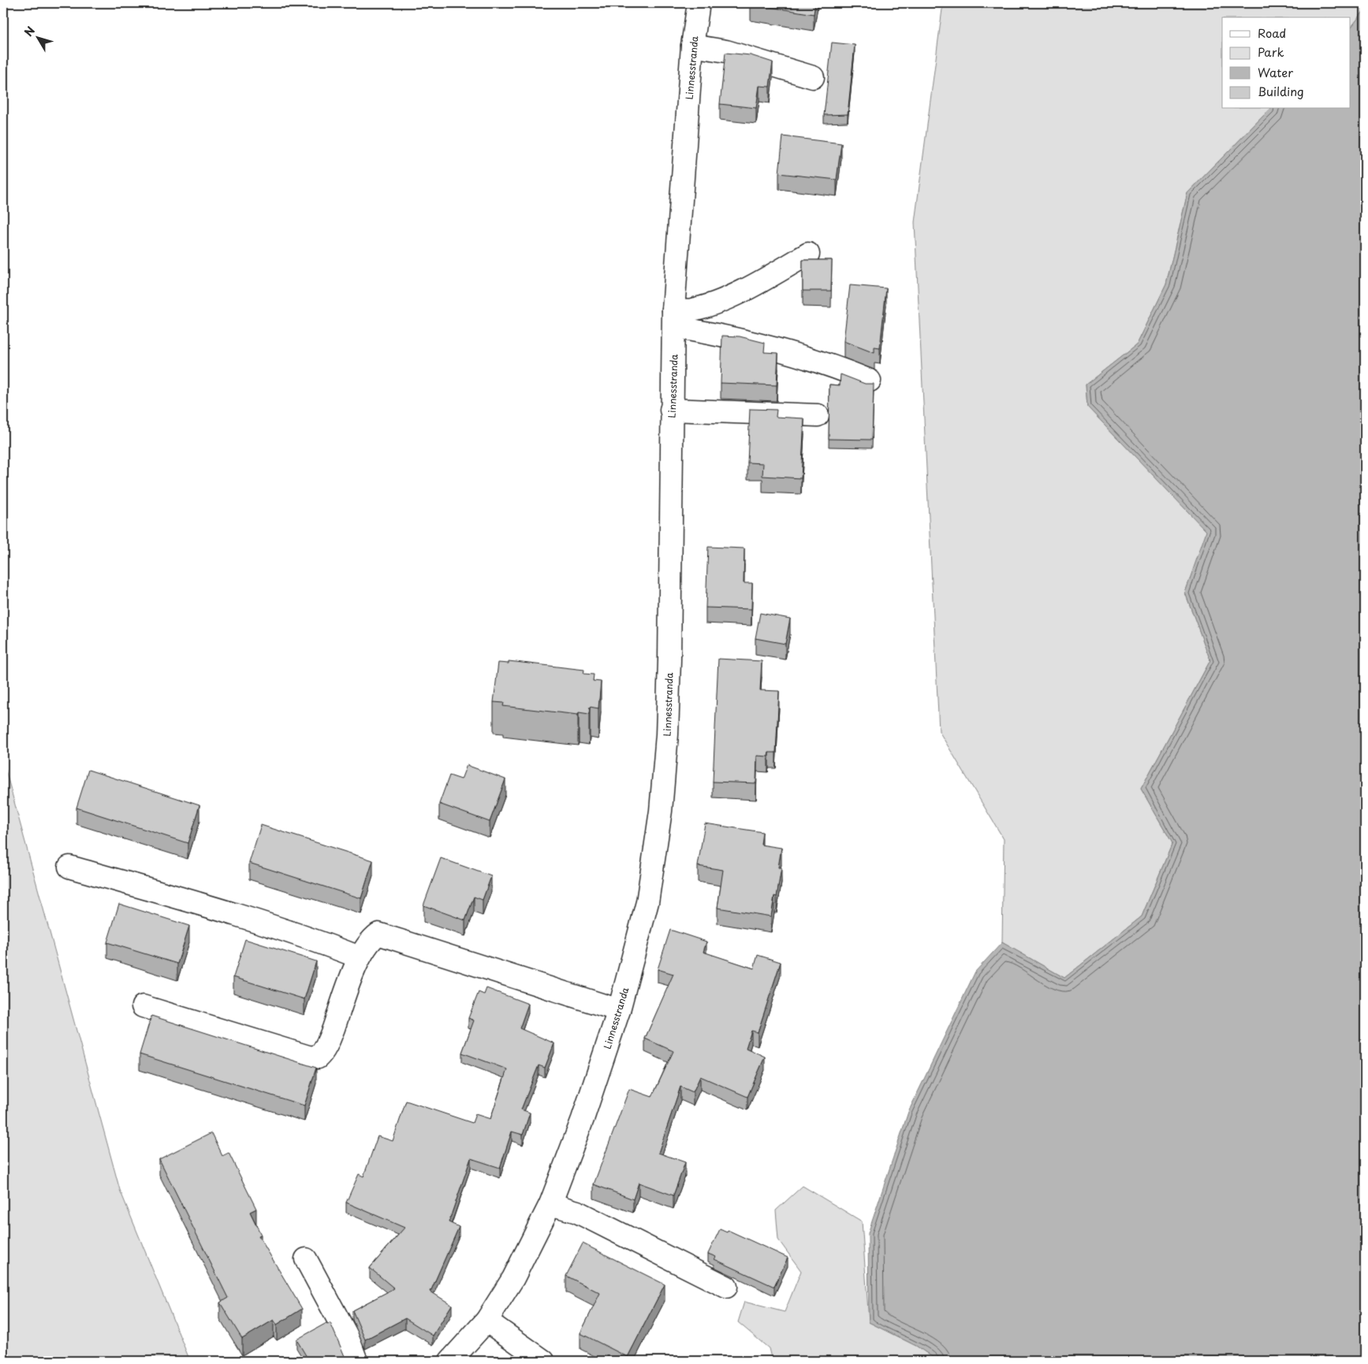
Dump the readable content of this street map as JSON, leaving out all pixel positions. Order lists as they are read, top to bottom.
{
  "streets": {
    "street": ["Linnesstranda"]
  },
  "legend": [
    "Road",
    "Park",
    "Water",
    "Building"
  ],
  "north": "top left"
}
